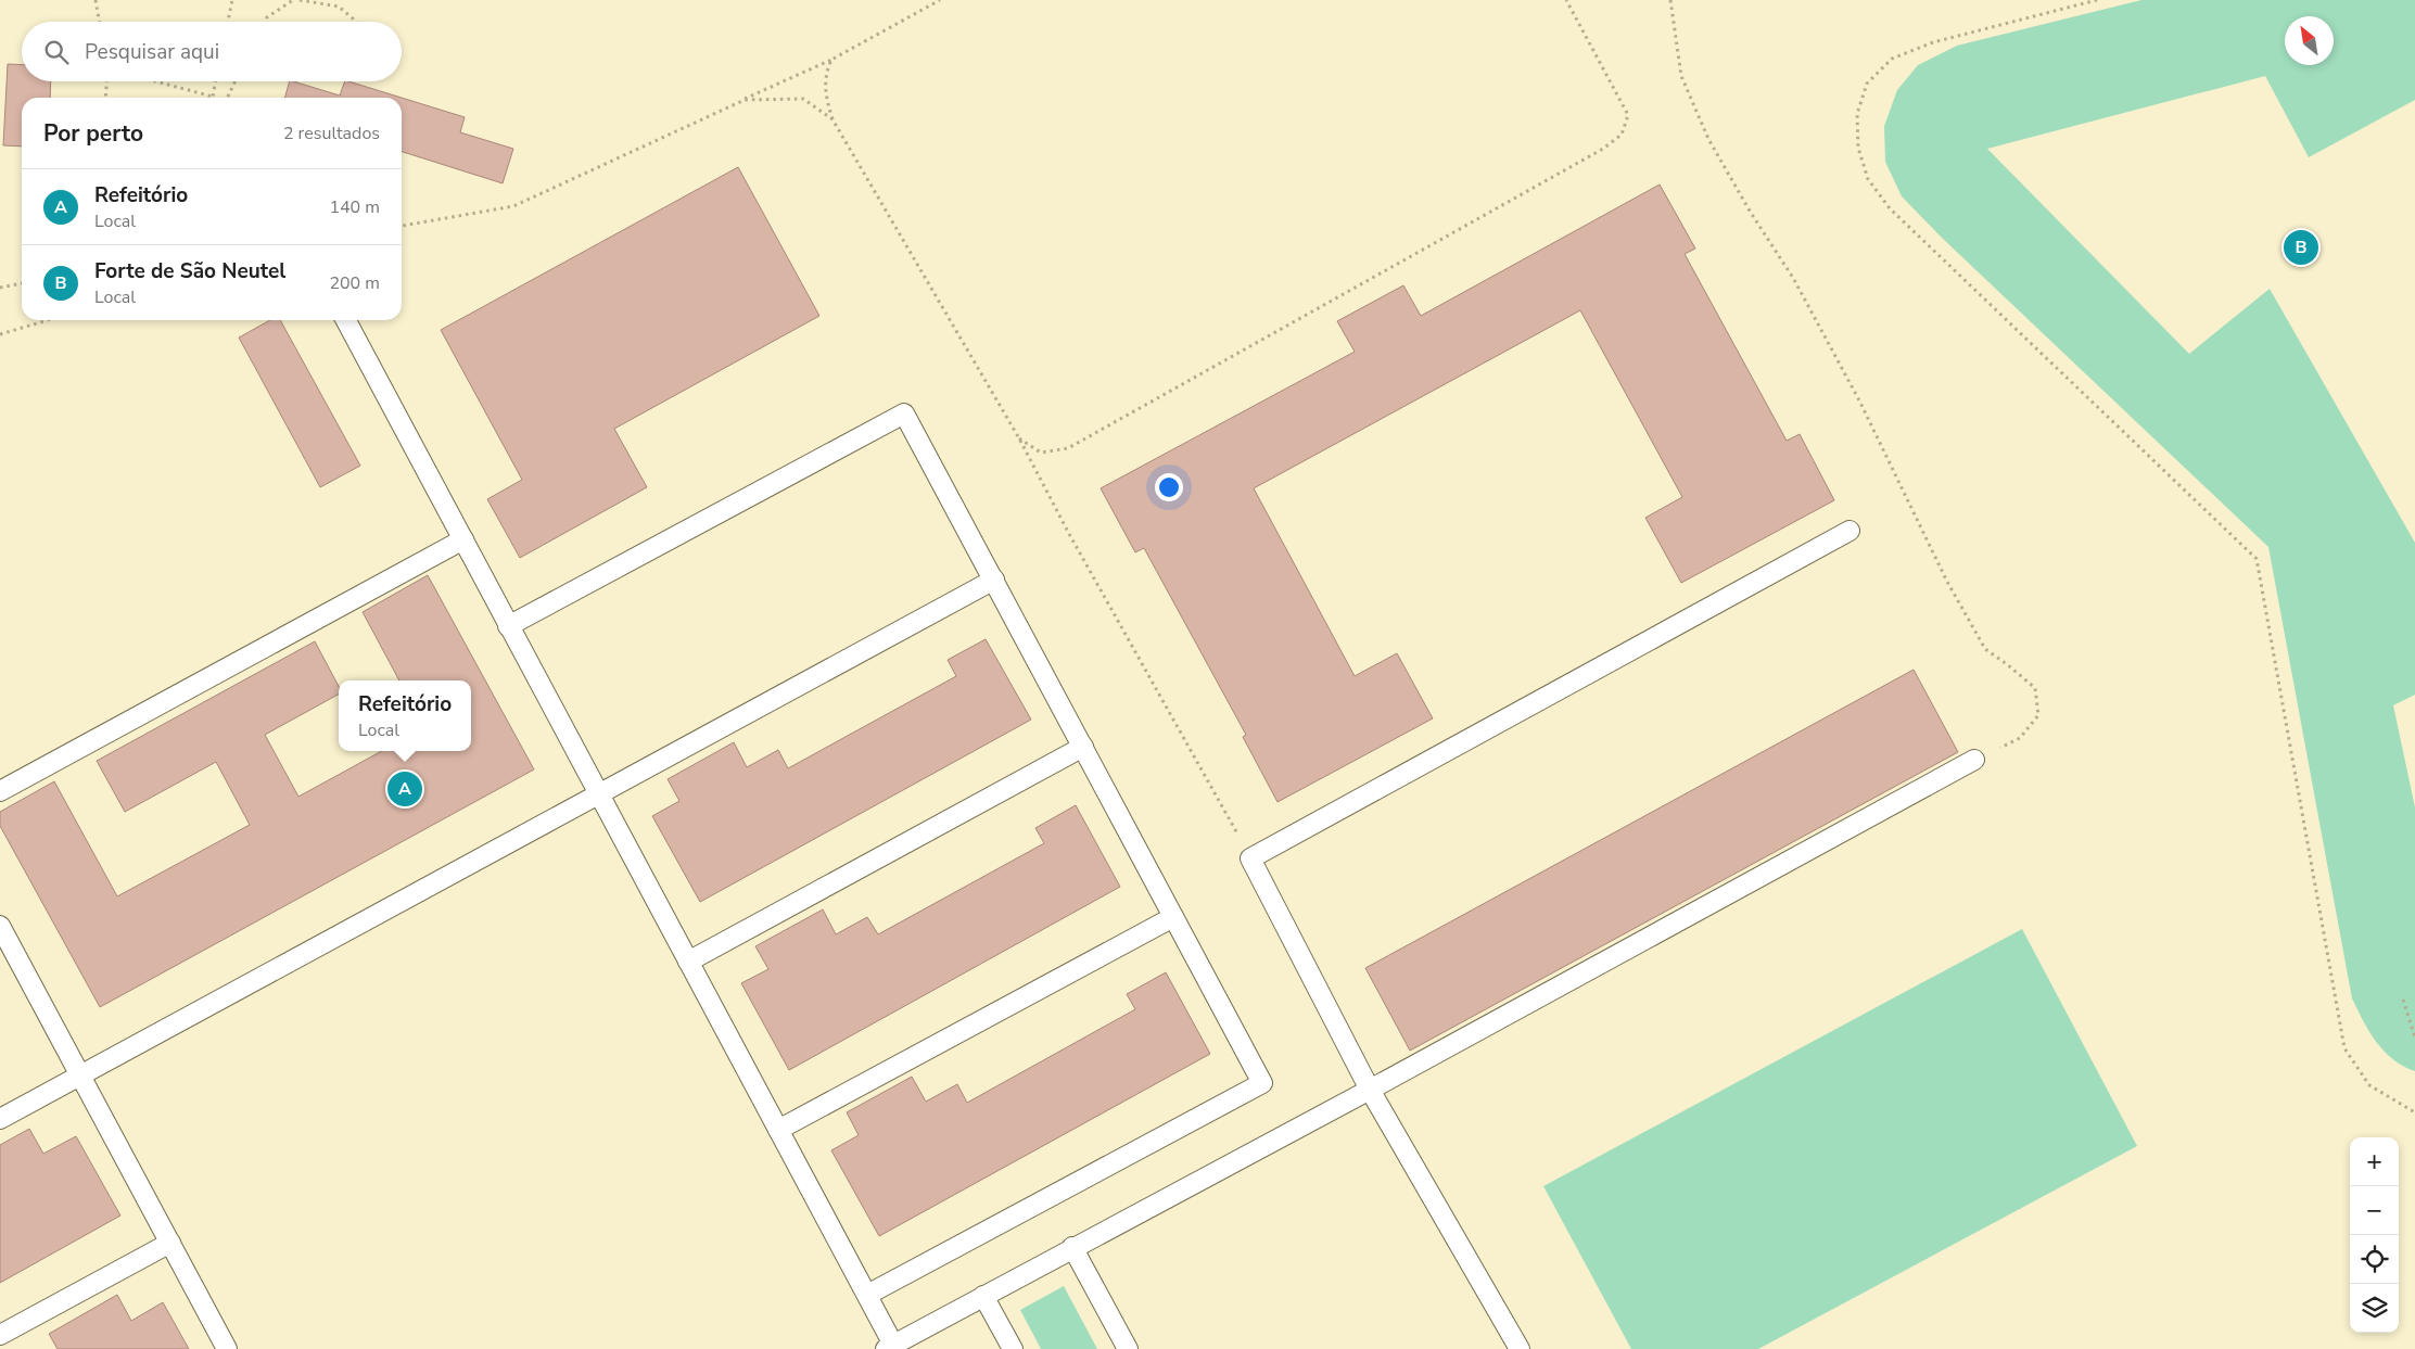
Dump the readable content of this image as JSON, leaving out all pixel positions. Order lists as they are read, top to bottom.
{
  "north": "top left",
  "page": {
    "search": "Pesquisar aqui",
    "heading": ["Por perto", "2 resultados"],
    "list": [
      {
        "mark": "A",
        "name": "Refeitório",
        "note": "Local",
        "value": "140 m"
      },
      {
        "mark": "B",
        "name": "Forte de São Neutel",
        "note": "Local",
        "value": "200 m"
      }
    ],
    "pins": ["B", "A"],
    "popup": ["Refeitório", "Local"],
    "map_buttons": ["+", "−"]
  }
}
